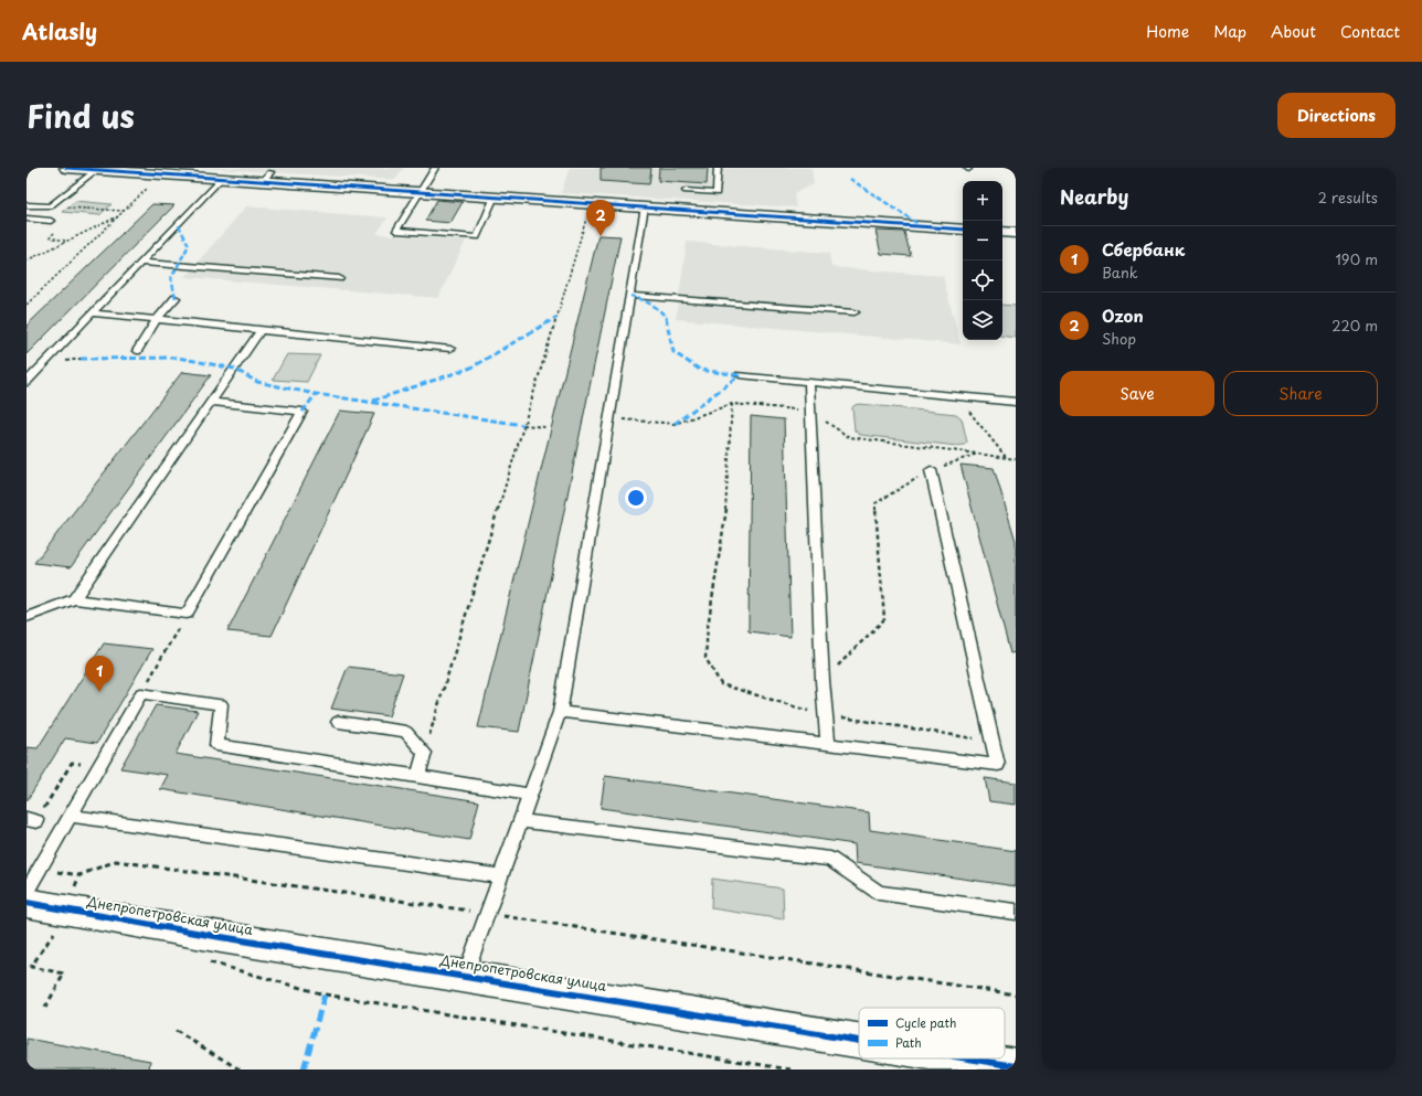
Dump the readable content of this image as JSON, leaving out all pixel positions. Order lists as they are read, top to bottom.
{
  "streets": {
    "street": ["Днепропетровская улица"]
  },
  "legend": ["Cycle path", "Path"],
  "page": {
    "header": "Atlasly",
    "nav": [
      "Home",
      "Map",
      "About",
      "Contact"
    ],
    "title": "Find us",
    "buttons": [
      "Directions",
      ["Save", "Share"]
    ],
    "heading": ["Nearby", "2 results"],
    "map_buttons": ["+", "−"],
    "pins": ["2", "1"],
    "list": [
      {
        "mark": "1",
        "name": "Сбербанк",
        "note": "Bank",
        "value": "190 m"
      },
      {
        "mark": "2",
        "name": "Ozon",
        "note": "Shop",
        "value": "220 m"
      }
    ]
  }
}
